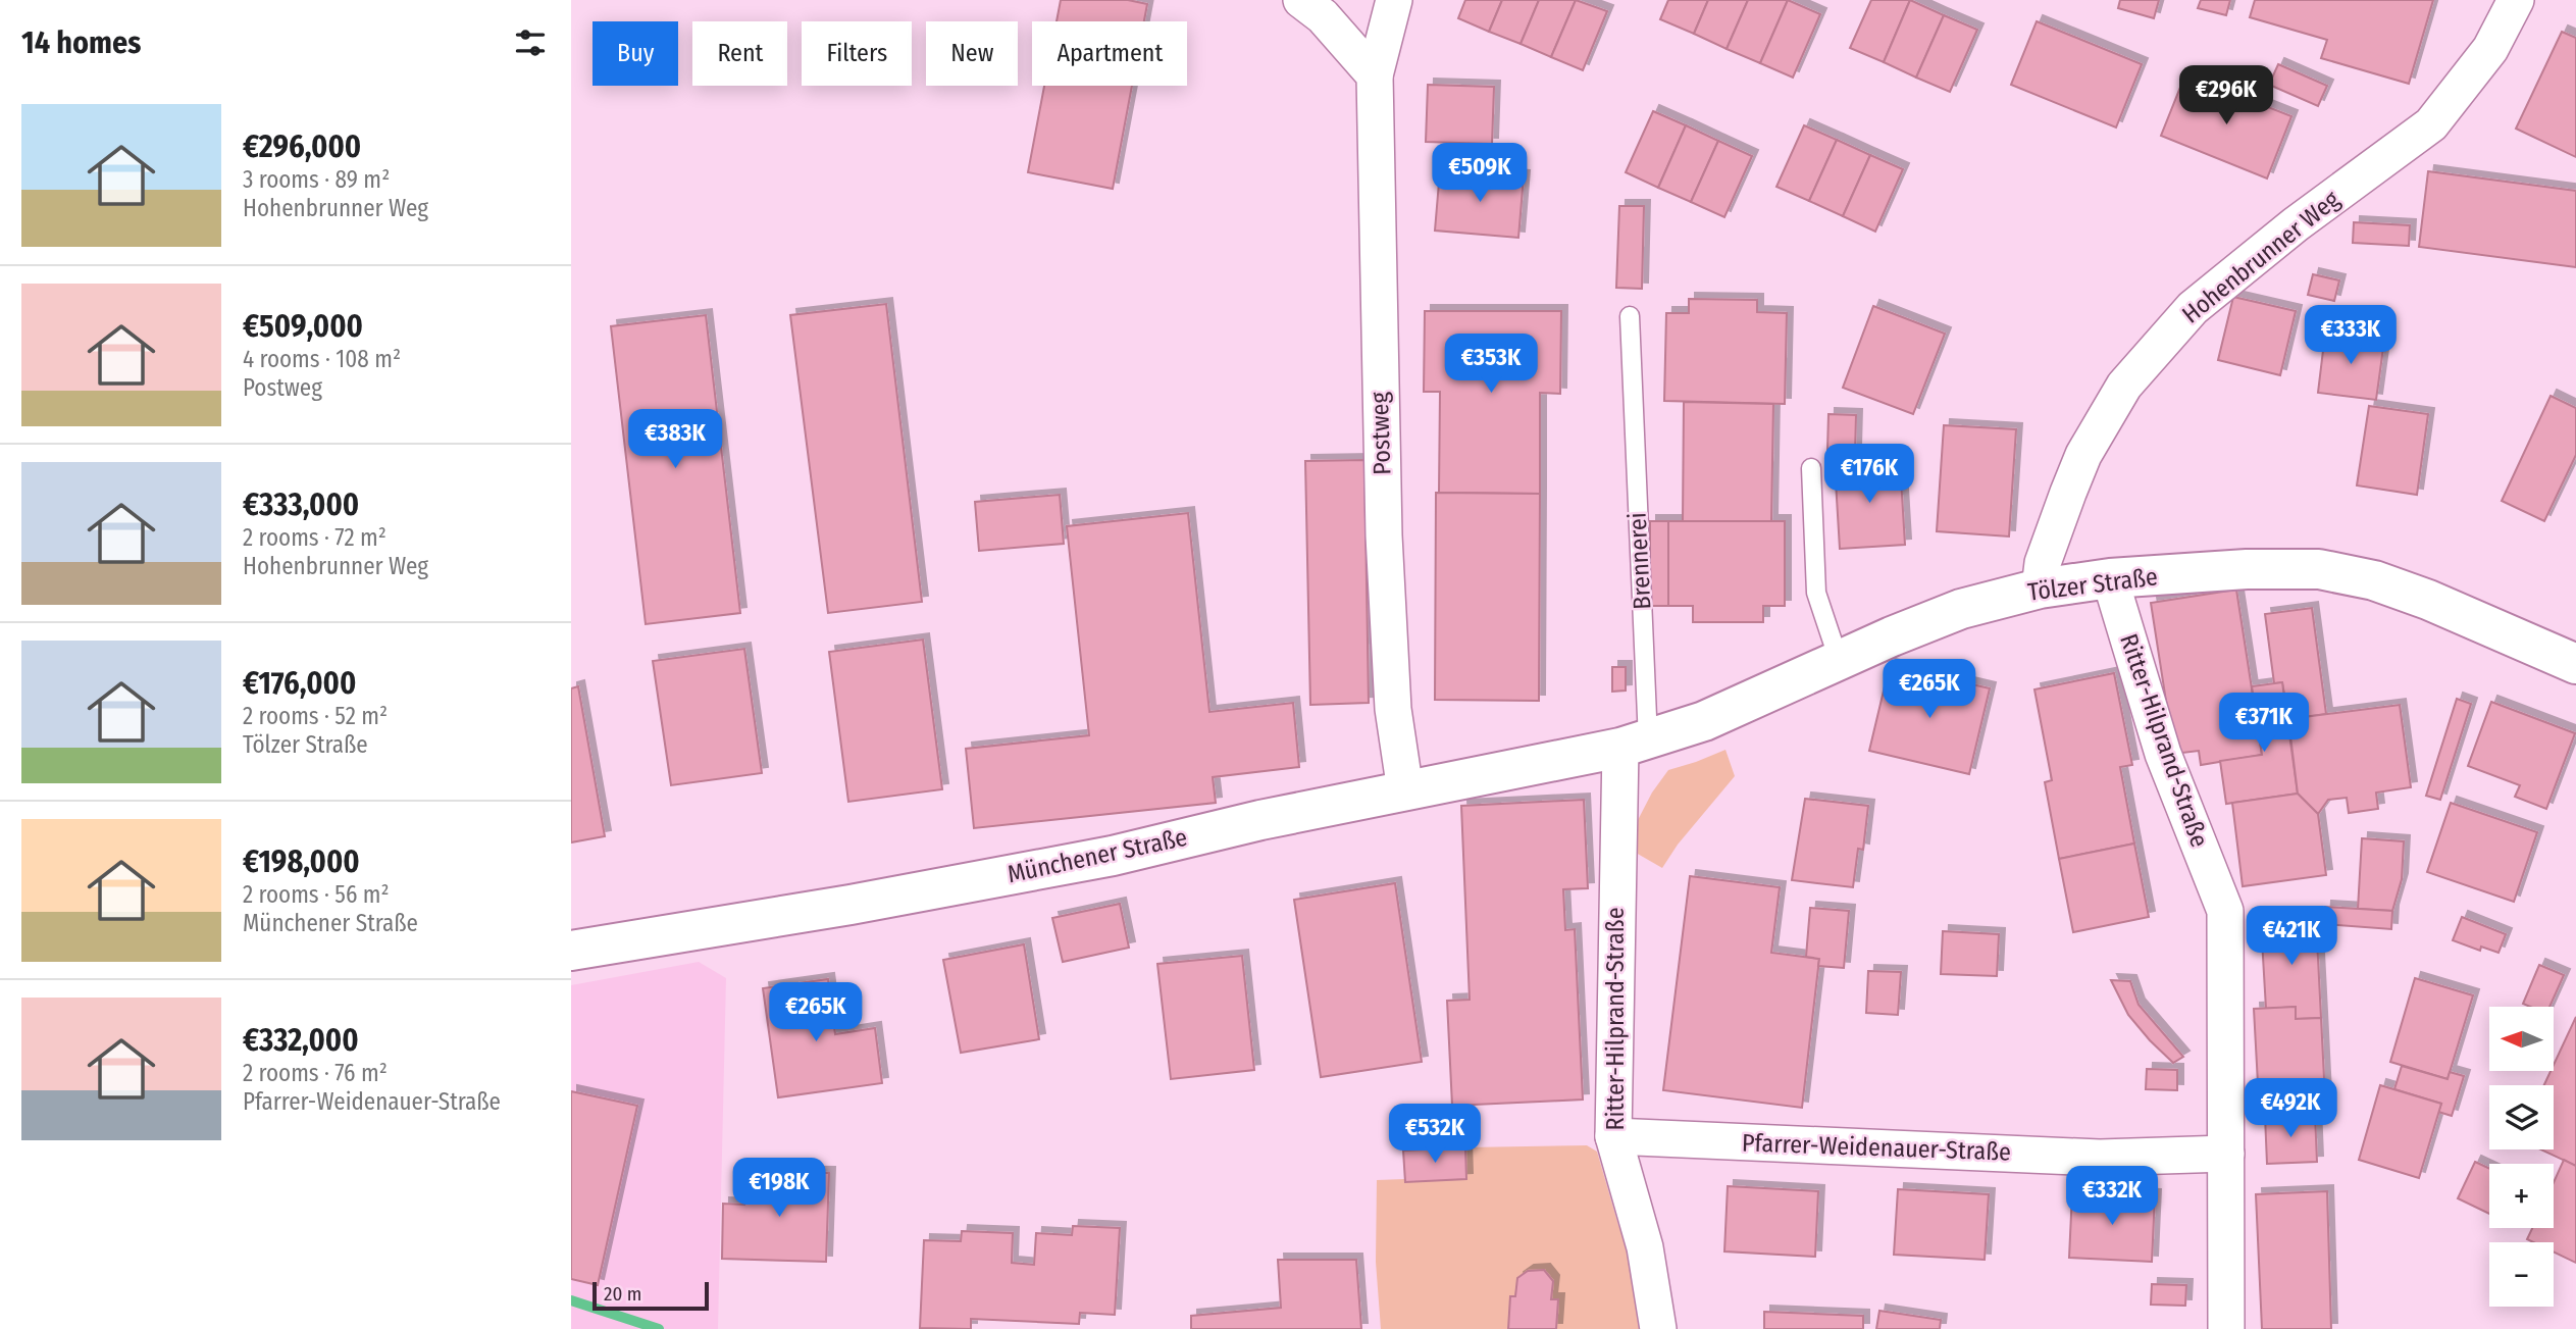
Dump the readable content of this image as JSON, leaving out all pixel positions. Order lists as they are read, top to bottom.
{
  "streets": {
    "main road": ["Tölzer Straße", "Münchener Straße"],
    "street": [
      "Hohenbrunner Weg",
      "Postweg",
      "Ritter-Hilprand-Straße",
      "Pfarrer-Weidenauer-Straße"
    ],
    "lane": ["Brennerei"]
  },
  "crossings": [
    ["Hohenbrunner Weg", "Tölzer Straße"],
    ["Postweg", "Münchener Straße"],
    ["Brennerei", "Tölzer Straße"],
    ["Brennerei", "Ritter-Hilprand-Straße"],
    ["Brennerei", "Münchener Straße"],
    ["Tölzer Straße", "Ritter-Hilprand-Straße"],
    ["Tölzer Straße", "Münchener Straße"],
    ["Ritter-Hilprand-Straße", "Münchener Straße"],
    ["Ritter-Hilprand-Straße", "Pfarrer-Weidenauer-Straße"]
  ],
  "scale_bar": "20 m",
  "north": "left",
  "page": {
    "heading": "14 homes",
    "chip": [
      "Buy",
      "Rent",
      "Filters",
      "New",
      "Apartment"
    ],
    "price": [
      "€296K",
      "€509K",
      "€333K",
      "€353K",
      "€383K",
      "€176K",
      "€265K",
      "€371K",
      "€421K",
      "€265K",
      "€492K",
      "€532K",
      "€198K",
      "€332K"
    ],
    "list": [
      {
        "name": "€296,000",
        "note": "3 rooms · 89 m² · Hohenbrunner Weg"
      },
      {
        "name": "€509,000",
        "note": "4 rooms · 108 m² · Postweg"
      },
      {
        "name": "€333,000",
        "note": "2 rooms · 72 m² · Hohenbrunner Weg"
      },
      {
        "name": "€176,000",
        "note": "2 rooms · 52 m² · Tölzer Straße"
      },
      {
        "name": "€198,000",
        "note": "2 rooms · 56 m² · Münchener Straße"
      },
      {
        "name": "€332,000",
        "note": "2 rooms · 76 m² · Pfarrer-Weidenauer-Straße"
      }
    ],
    "map_buttons": ["+", "−"],
    "scale": "20 m"
  }
}
